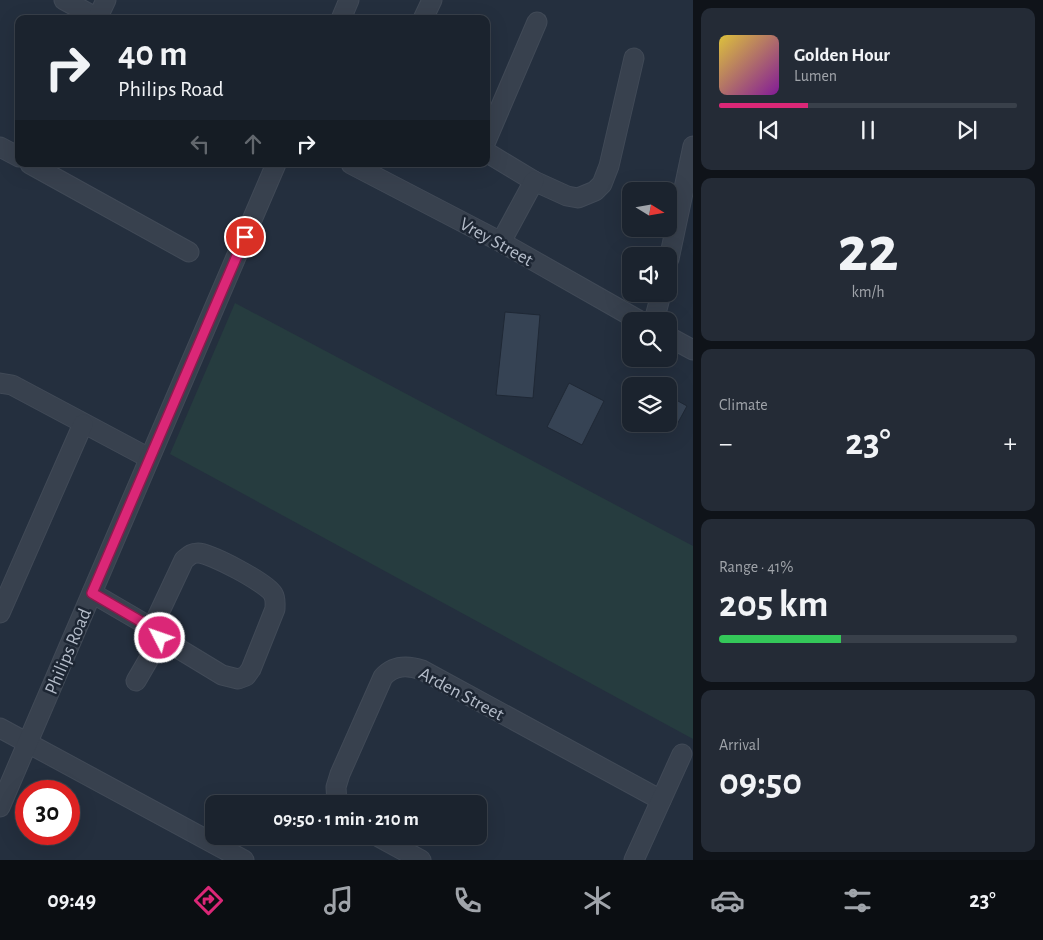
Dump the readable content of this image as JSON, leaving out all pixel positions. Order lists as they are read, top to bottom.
{
  "streets": {
    "street": ["Vrey Street", "Philips Road", "Arden Street"]
  },
  "north": "right",
  "page": {
    "turn": ["40 m", "Philips Road"],
    "song": ["Golden Hour", "Lumen"],
    "tile": [
      ["22", "km/h"],
      "Climate",
      ["Range · 41%", "205 km"],
      ["Arrival", "09:50"]
    ],
    "heat": ["−", "23°", "+"],
    "limit": "30",
    "trip": "09:50 · 1 min · 210 m",
    "tabs": ["09:49", "23°"]
  }
}
